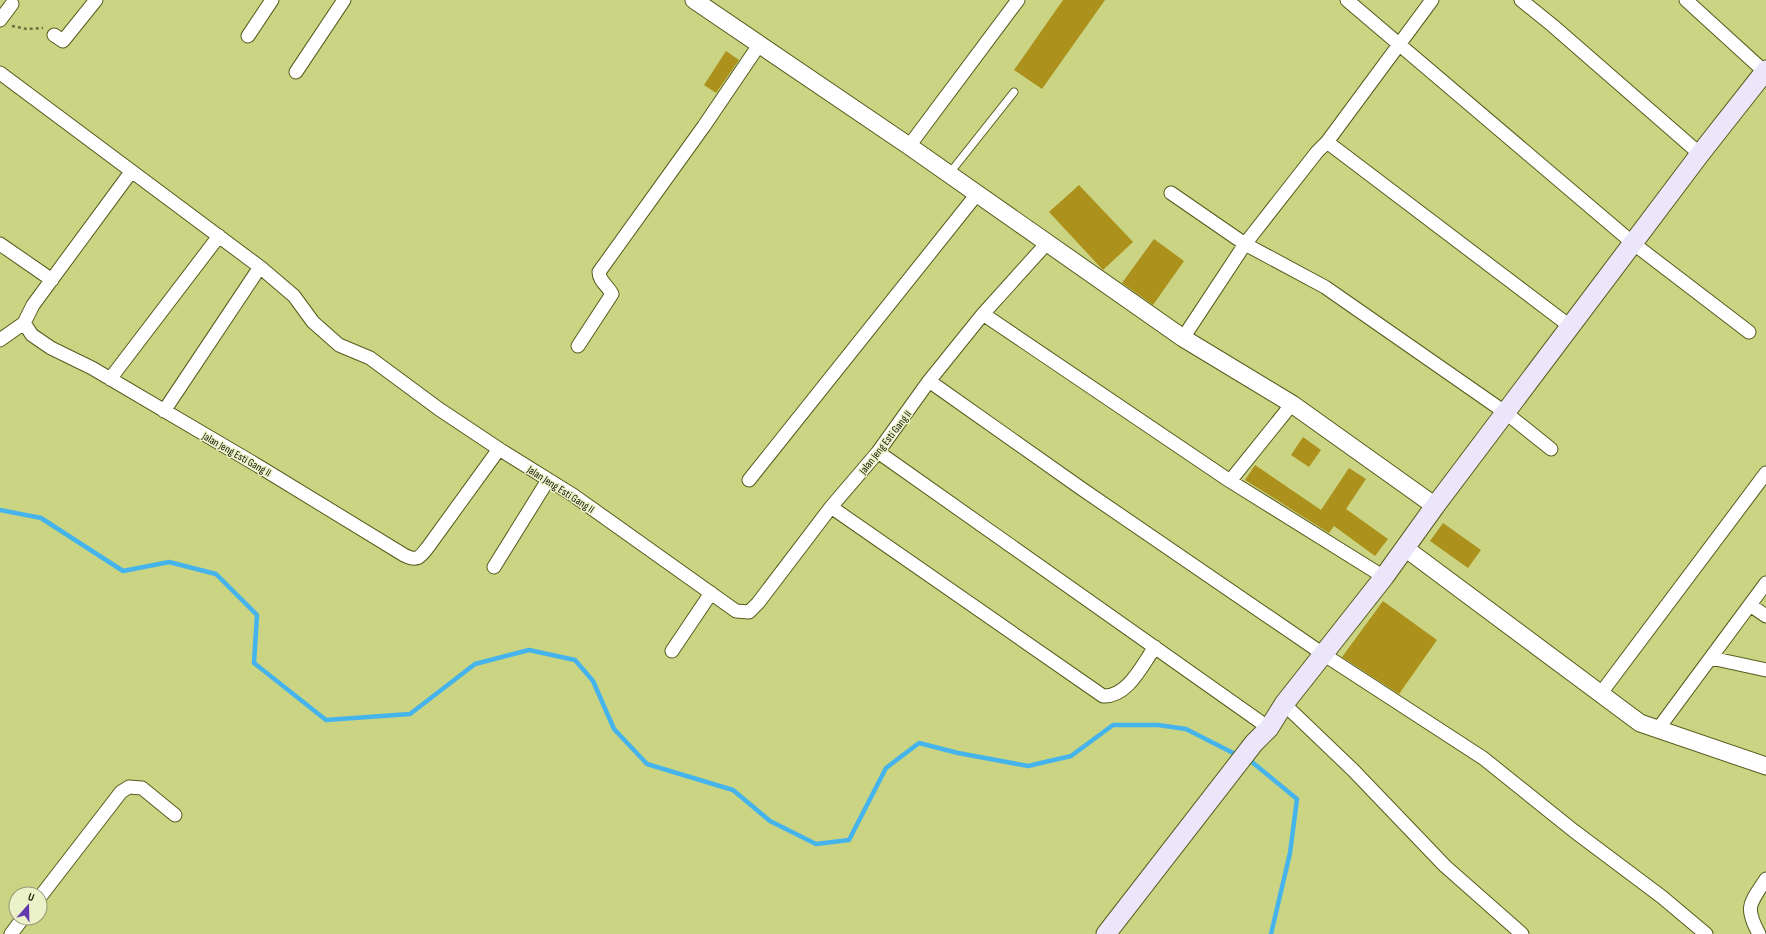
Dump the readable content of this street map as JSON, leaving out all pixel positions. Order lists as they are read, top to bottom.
{
  "streets": {
    "street": ["Jalan Jeng Esti Gang II"]
  },
  "north": "top"
}
